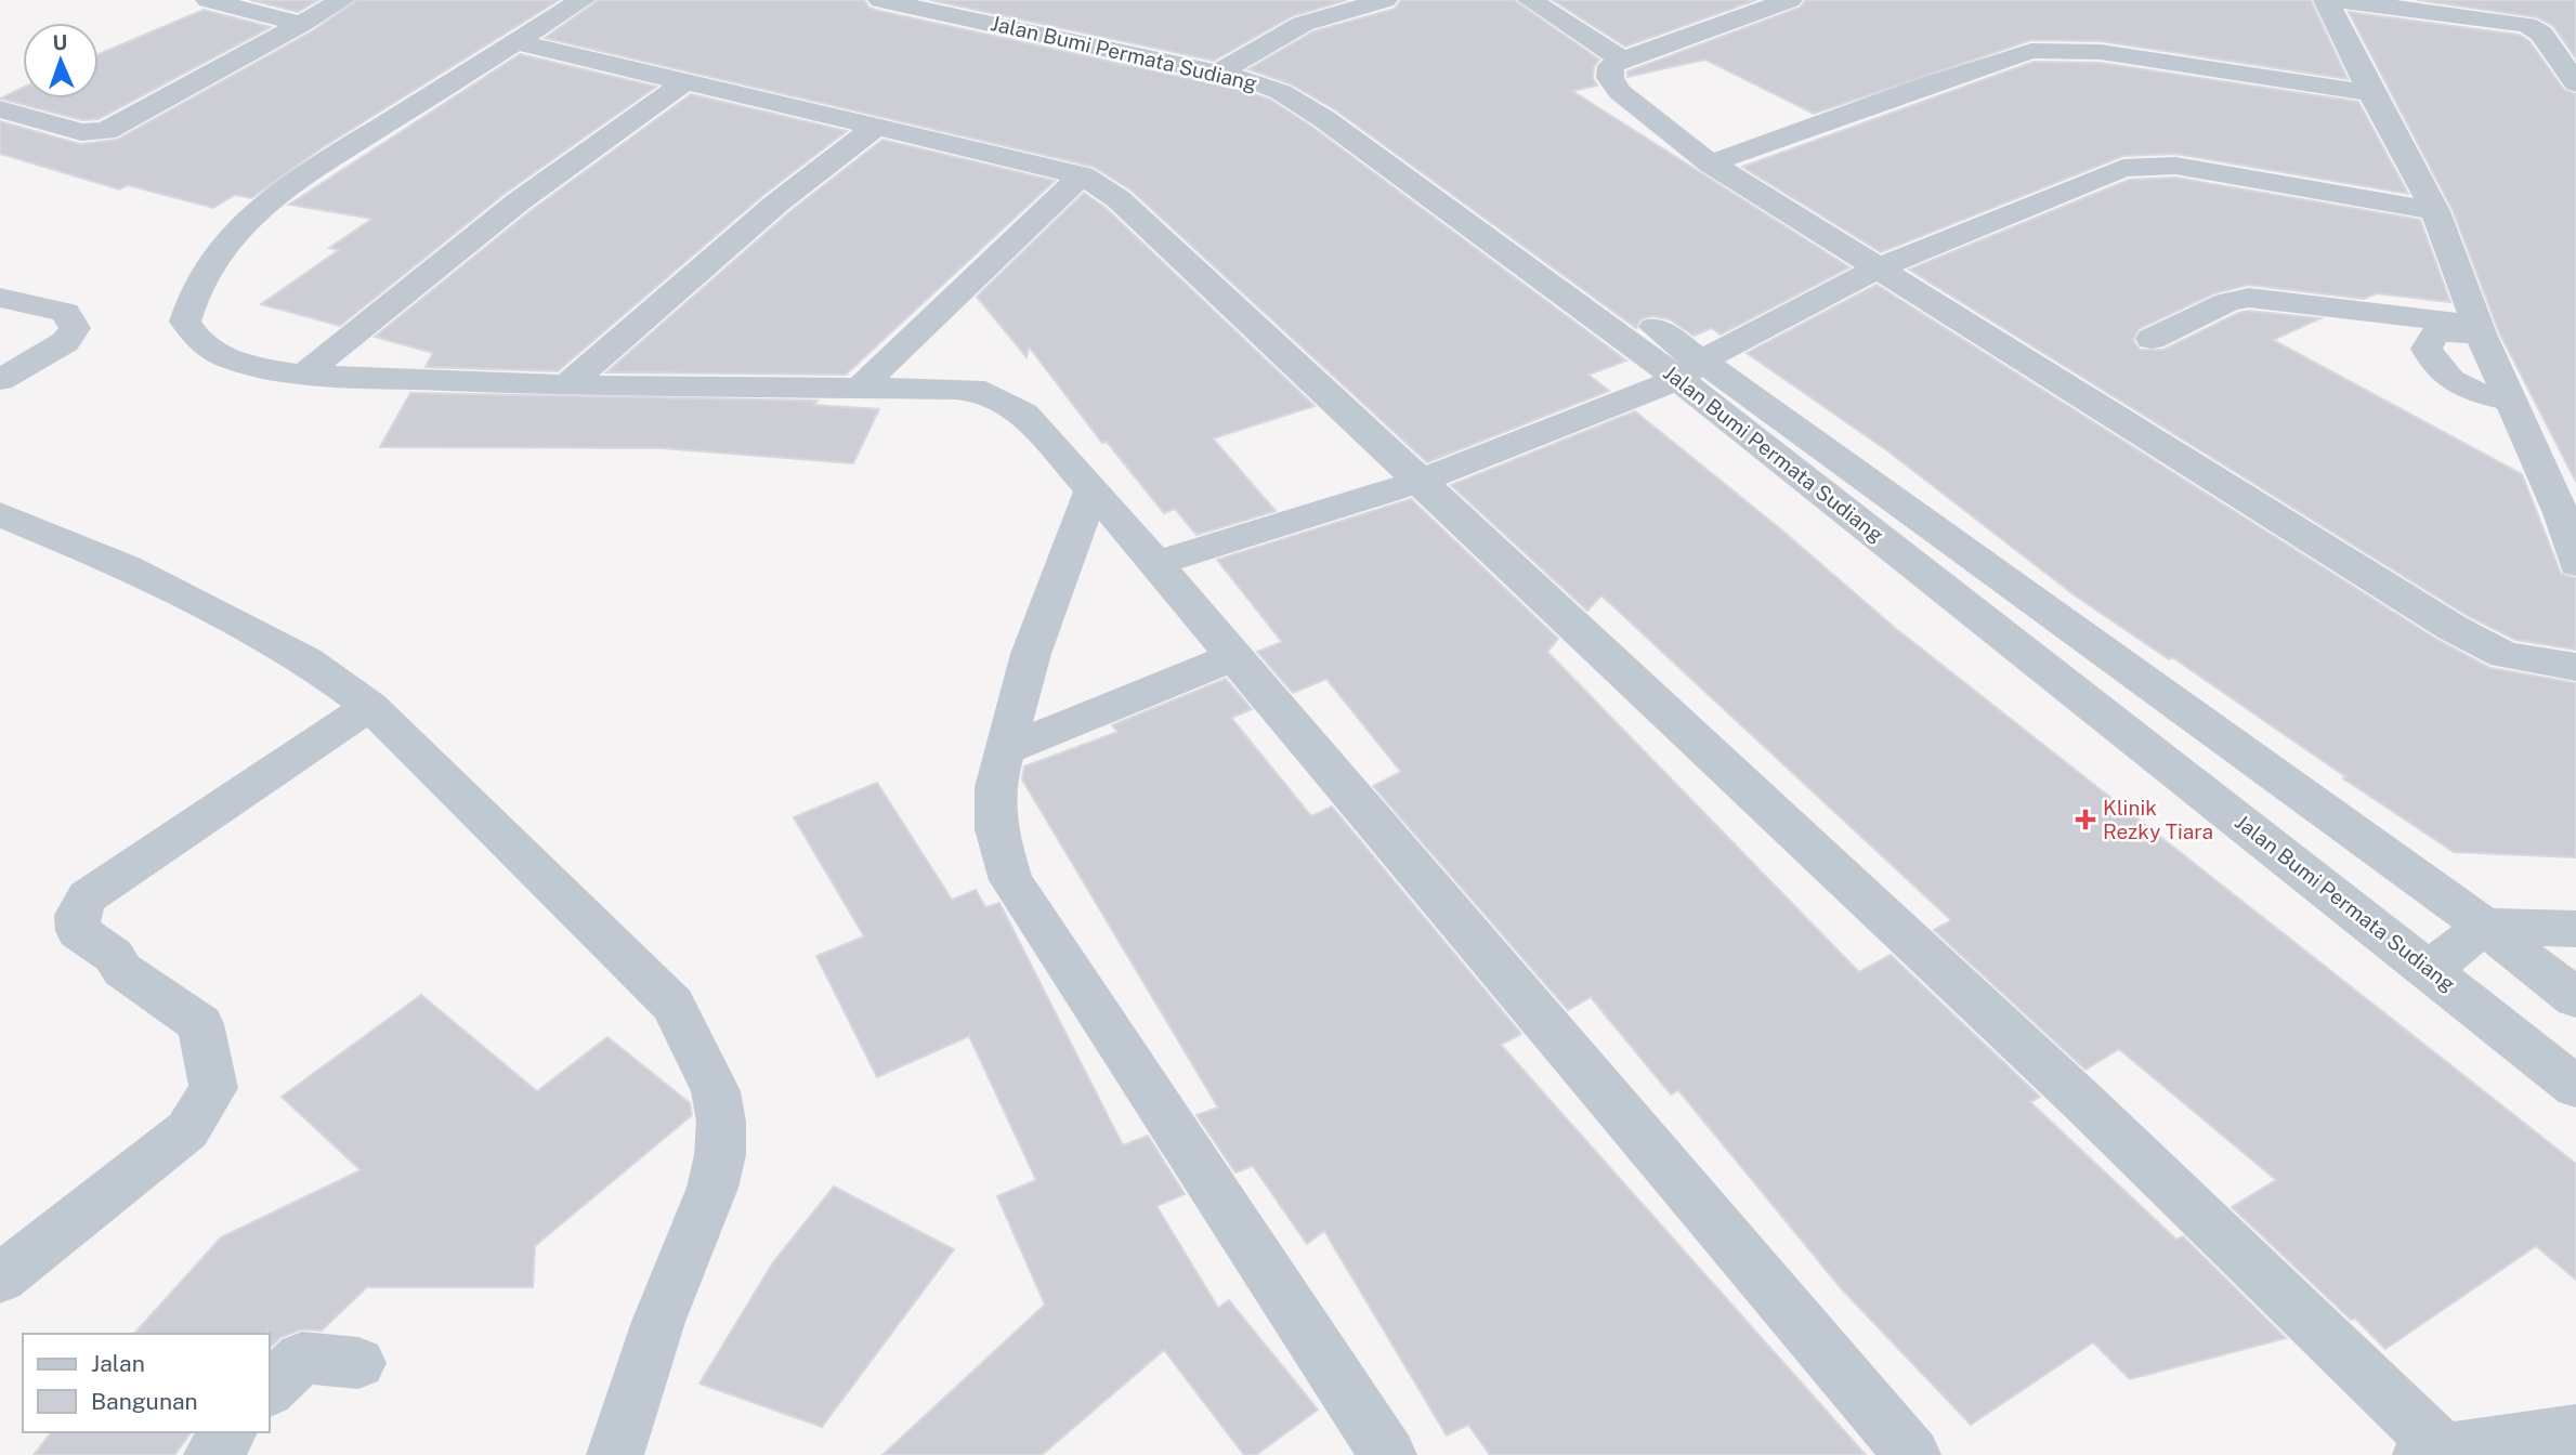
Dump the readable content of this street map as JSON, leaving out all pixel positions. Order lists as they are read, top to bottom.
{
  "streets": {
    "street": ["Jalan Bumi Permata Sudiang"]
  },
  "places": {
    "health": ["Klinik Rezky Tiara"]
  },
  "legend": ["Jalan", "Bangunan"],
  "north": "top"
}
